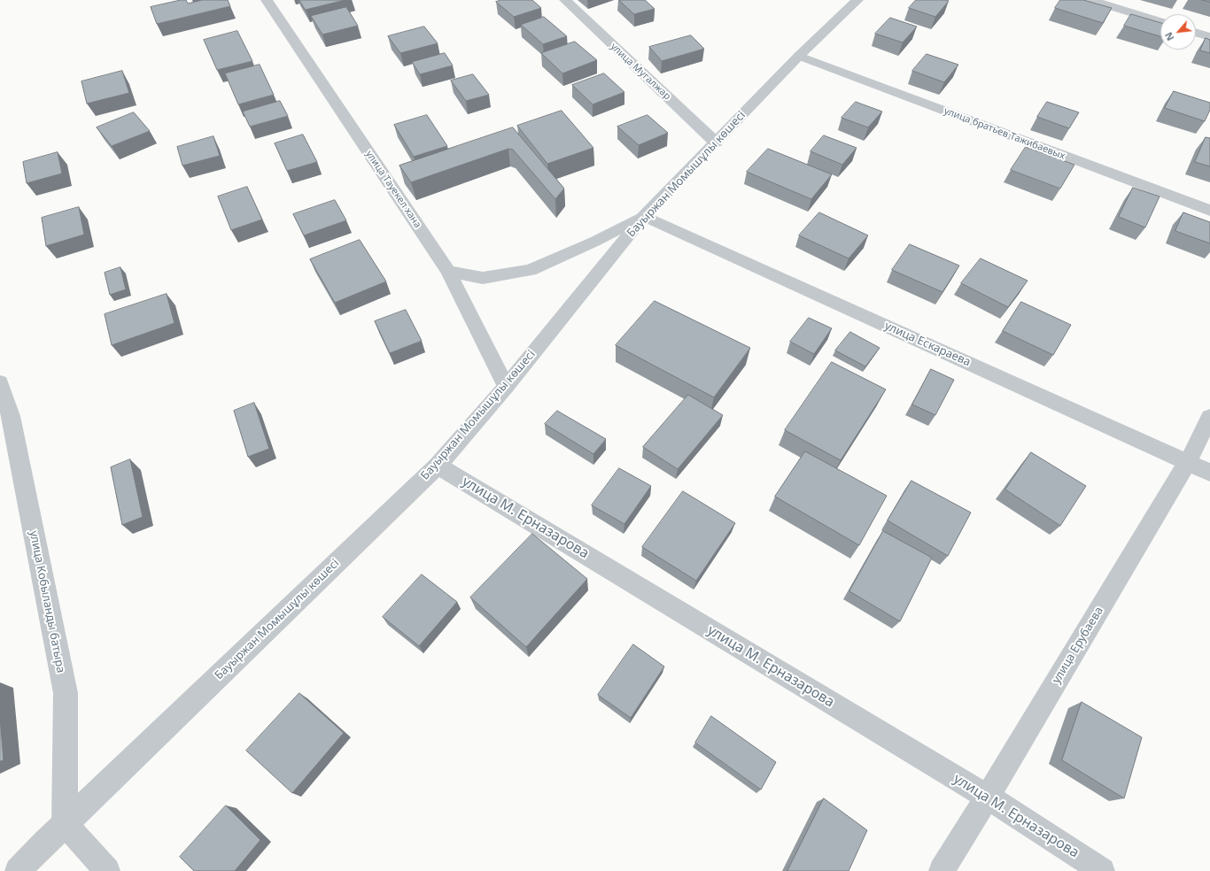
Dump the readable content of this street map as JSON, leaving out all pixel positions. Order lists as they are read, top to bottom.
{
  "streets": {
    "street": [
      "улица Мугалжар",
      "улица братьев Тажибаевых",
      "Бауыржан Момышұлы көшесі",
      "улица Тауекел хана",
      "улица Ескараева",
      "улица М. Ерназарова",
      "улица Кобыланды батыра",
      "улица Ерубаева"
    ]
  },
  "crossings": [
    ["улица Мугалжар", "Бауыржан Момышұлы көшесі"],
    ["улица братьев Тажибаевых", "Бауыржан Момышұлы көшесі"],
    ["Бауыржан Момышұлы көшесі", "улица Тауекел хана"],
    ["Бауыржан Момышұлы көшесі", "улица Ескараева"],
    ["Бауыржан Момышұлы көшесі", "улица М. Ерназарова"],
    ["Бауыржан Момышұлы көшесі", "улица Кобыланды батыра"],
    ["улица Ескараева", "улица Ерубаева"],
    ["улица М. Ерназарова", "улица Ерубаева"]
  ],
  "north": "bottom left"
}
